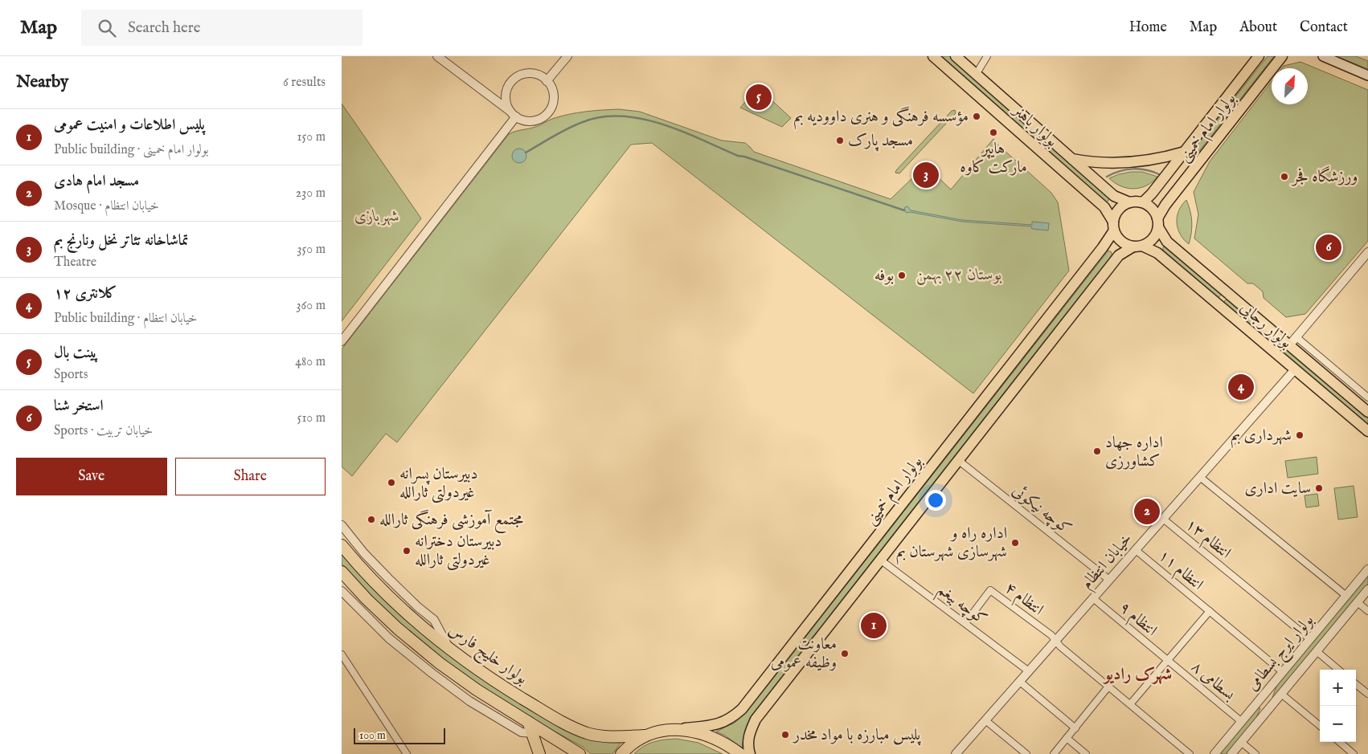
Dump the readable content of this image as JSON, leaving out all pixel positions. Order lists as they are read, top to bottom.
{
  "streets": {
    "highway": ["بولوار خلیج فارس"],
    "main road": ["بولوار باهنر", "بولوار امام خمینی", "بولوار رجایی"],
    "street": [
      "کوچه نیکوئی",
      "انتظام ۱۳",
      "خیابان انتظام",
      "انتظام ۱۱",
      "انتظام ۴",
      "کوچه بیغم",
      "انتظام ۹",
      "بولوار ایرج بسطامی",
      "بسطامی ۸"
    ]
  },
  "crossings": [
    ["بولوار باهنر", "بولوار امام خمینی"],
    ["بولوار باهنر", "بولوار رجایی"],
    ["بولوار امام خمینی", "بولوار رجایی"],
    ["بولوار امام خمینی", "کوچه نیکوئی"],
    ["بولوار امام خمینی", "کوچه بیغم"],
    ["بولوار رجایی", "خیابان انتظام"],
    ["کوچه نیکوئی", "خیابان انتظام"],
    ["انتظام ۱۳", "خیابان انتظام"],
    ["انتظام ۱۳", "بولوار ایرج بسطامی"],
    ["خیابان انتظام", "انتظام ۱۱"],
    ["خیابان انتظام", "انتظام ۴"],
    ["خیابان انتظام", "کوچه بیغم"],
    ["خیابان انتظام", "انتظام ۹"],
    ["انتظام ۱۱", "بولوار ایرج بسطامی"],
    ["انتظام ۴", "کوچه بیغم"],
    ["انتظام ۹", "بسطامی ۸"],
    ["بولوار ایرج بسطامی", "بسطامی ۸"]
  ],
  "districts": ["شهرک رادیو"],
  "parks": ["شهربازی", "بوستان ۲۲ بهمن"],
  "places": [
    "مؤسسه فرهنگی و هنری داوودیه بم",
    "هایپر مارکت کاوه",
    "مسجد پارک",
    "ورزشگاه فجر",
    "بوفه",
    "شهرداری بم",
    "اداره جهاد کشاورزی",
    "دبیرستان پسرانه غیردولتی ثارالله",
    "سایت اداری",
    "مجتمع آموزشی فرهنگی ثارالله",
    "اداره راه و شهرسازی شهرستان بم",
    "دبیرستان دخترانه غیردولتی ثارالله",
    "معاونت وظیفه عمومی",
    "پلیس مبارزه با مواد مخدر"
  ],
  "scale_bar": "100 m",
  "north": "top right",
  "page": {
    "header": "Map",
    "search": "Search here",
    "nav": [
      "Home",
      "Map",
      "About",
      "Contact"
    ],
    "heading": ["Nearby", "6 results"],
    "pins": [
      "5",
      "3",
      "6",
      "4",
      "2",
      "1"
    ],
    "list": [
      {
        "mark": "1",
        "name": "پلیس اطلاعات و امنیت عمومی",
        "note": "Public building · بولوار امام خمینی",
        "value": "150 m"
      },
      {
        "mark": "2",
        "name": "مسجد امام هادی",
        "note": "Mosque · خیابان انتظام",
        "value": "230 m"
      },
      {
        "mark": "3",
        "name": "تماشاخانه تئاتر نخل ونارنج بم",
        "note": "Theatre",
        "value": "350 m"
      },
      {
        "mark": "4",
        "name": "کلانتری ۱۲",
        "note": "Public building · خیابان انتظام",
        "value": "360 m"
      },
      {
        "mark": "5",
        "name": "پینت بال",
        "note": "Sports",
        "value": "480 m"
      },
      {
        "mark": "6",
        "name": "استخر شنا",
        "note": "Sports · خیابان تربیت",
        "value": "510 m"
      }
    ],
    "buttons": ["Save", "Share"],
    "map_buttons": ["+", "−"],
    "scale": "100 m"
  }
}
